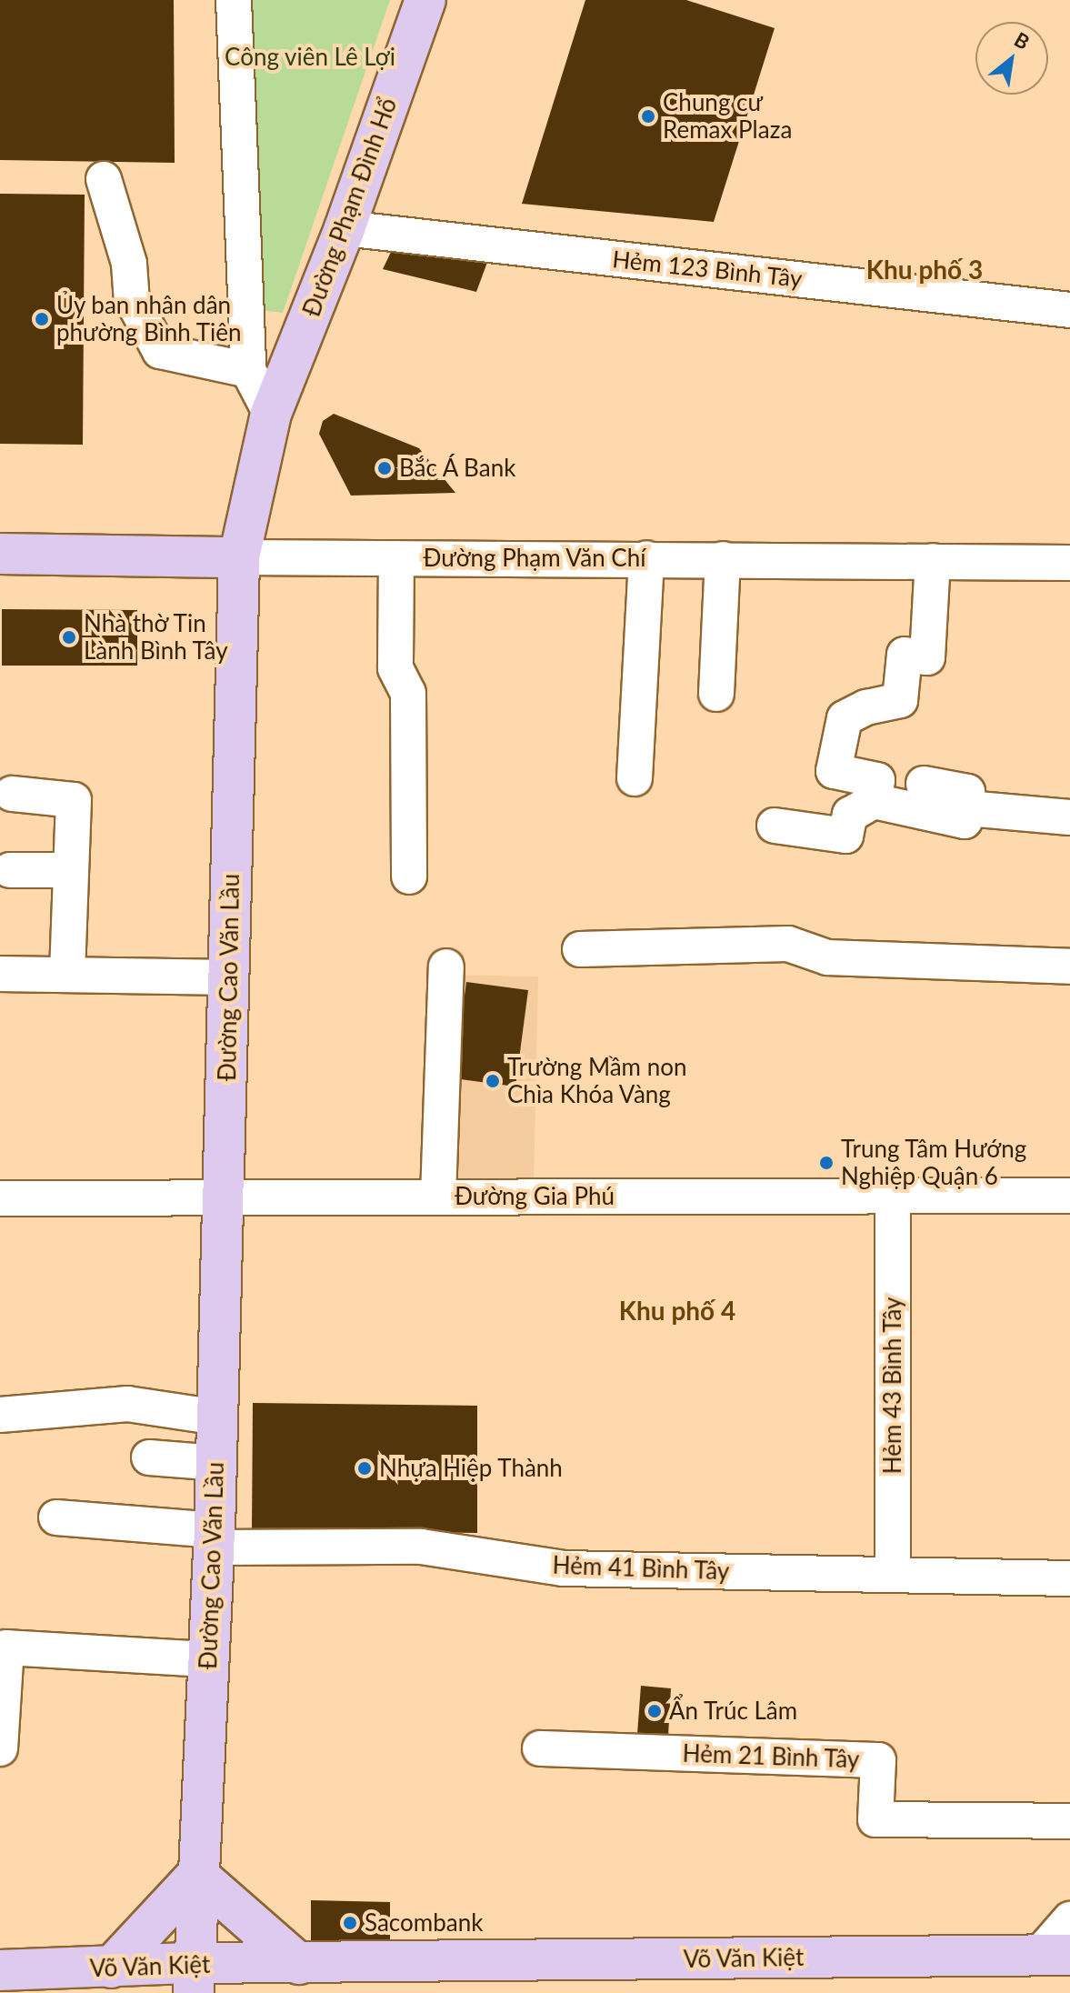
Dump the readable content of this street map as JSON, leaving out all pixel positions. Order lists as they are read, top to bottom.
{
  "streets": {
    "main road": [
      "Đường Phạm Đình Hổ",
      "Đường Phạm Văn Chí",
      "Đường Cao Văn Lầu",
      "Võ Văn Kiệt"
    ],
    "street": [
      "Hẻm 123 Bình Tây",
      "Đường Gia Phú",
      "Hẻm 43 Bình Tây",
      "Hẻm 41 Bình Tây",
      "Hẻm 21 Bình Tây"
    ]
  },
  "crossings": [
    ["Đường Phạm Đình Hổ", "Hẻm 123 Bình Tây"],
    ["Đường Phạm Đình Hổ", "Đường Cao Văn Lầu"],
    ["Đường Phạm Văn Chí", "Đường Cao Văn Lầu"],
    ["Đường Cao Văn Lầu", "Đường Gia Phú"],
    ["Đường Cao Văn Lầu", "Hẻm 41 Bình Tây"],
    ["Đường Cao Văn Lầu", "Võ Văn Kiệt"],
    ["Đường Gia Phú", "Hẻm 43 Bình Tây"],
    ["Hẻm 43 Bình Tây", "Hẻm 41 Bình Tây"]
  ],
  "districts": ["Khu phố 3", "Khu phố 4"],
  "parks": ["Công viên Lê Lợi"],
  "places": [
    "Chung cư Remax Plaza",
    "Ủy ban nhân dân phường Bình Tiên",
    "Bắc Á Bank",
    "Nhà thờ Tin Lành Bình Tây",
    "Trường Mầm non Chìa Khóa Vàng",
    "Trung Tâm Hướng Nghiệp Quận 6",
    "Nhựa Hiệp Thành",
    "Ẩn Trúc Lâm",
    "Sacombank"
  ],
  "north": "top right"
}
